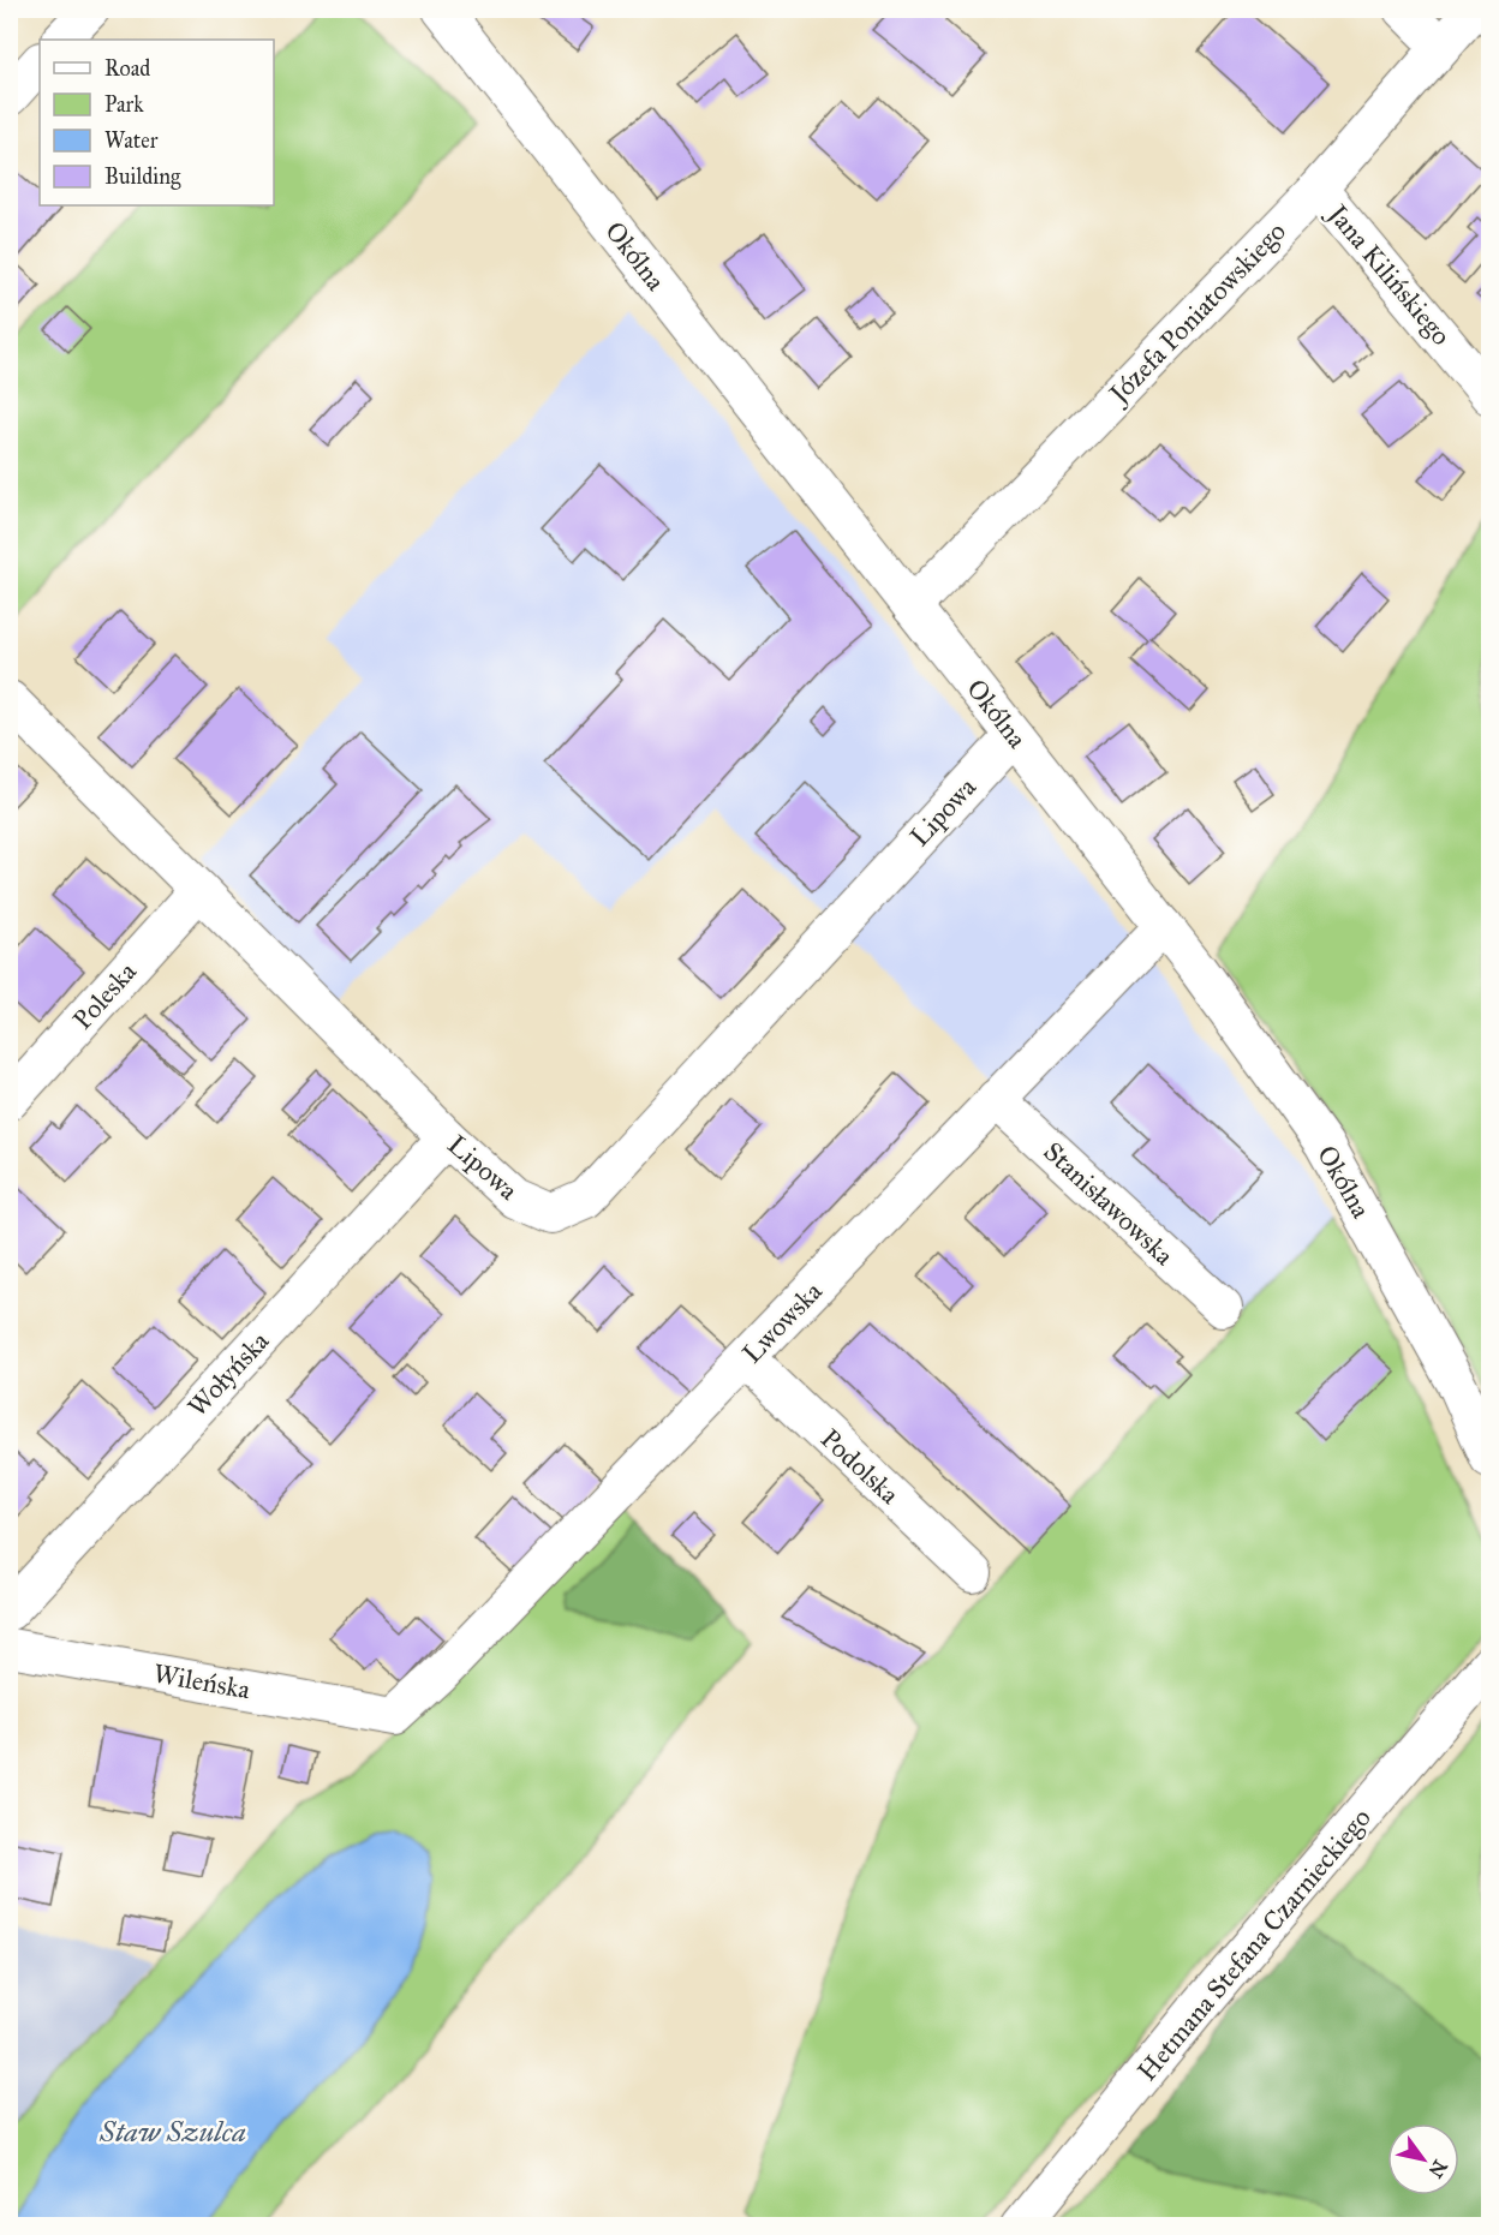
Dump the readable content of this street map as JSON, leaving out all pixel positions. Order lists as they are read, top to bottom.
{
  "streets": {
    "street": [
      "Okólna",
      "Jana Kilińskiego",
      "Józefa Poniatowskiego",
      "Lipowa",
      "Poleska",
      "Stanisławowska",
      "Lwowska",
      "Wołyńska",
      "Podolska",
      "Wileńska",
      "Hetmana Stefana Czarnieckiego"
    ]
  },
  "crossings": [
    ["Okólna", "Józefa Poniatowskiego"],
    ["Okólna", "Lipowa"],
    ["Okólna", "Lwowska"],
    ["Jana Kilińskiego", "Józefa Poniatowskiego"],
    ["Lipowa", "Poleska"],
    ["Lipowa", "Wołyńska"],
    ["Stanisławowska", "Lwowska"],
    ["Lwowska", "Podolska"],
    ["Lwowska", "Wileńska"]
  ],
  "water": ["Staw Szulca"],
  "legend": [
    "Road",
    "Park",
    "Water",
    "Building"
  ],
  "north": "bottom right"
}
